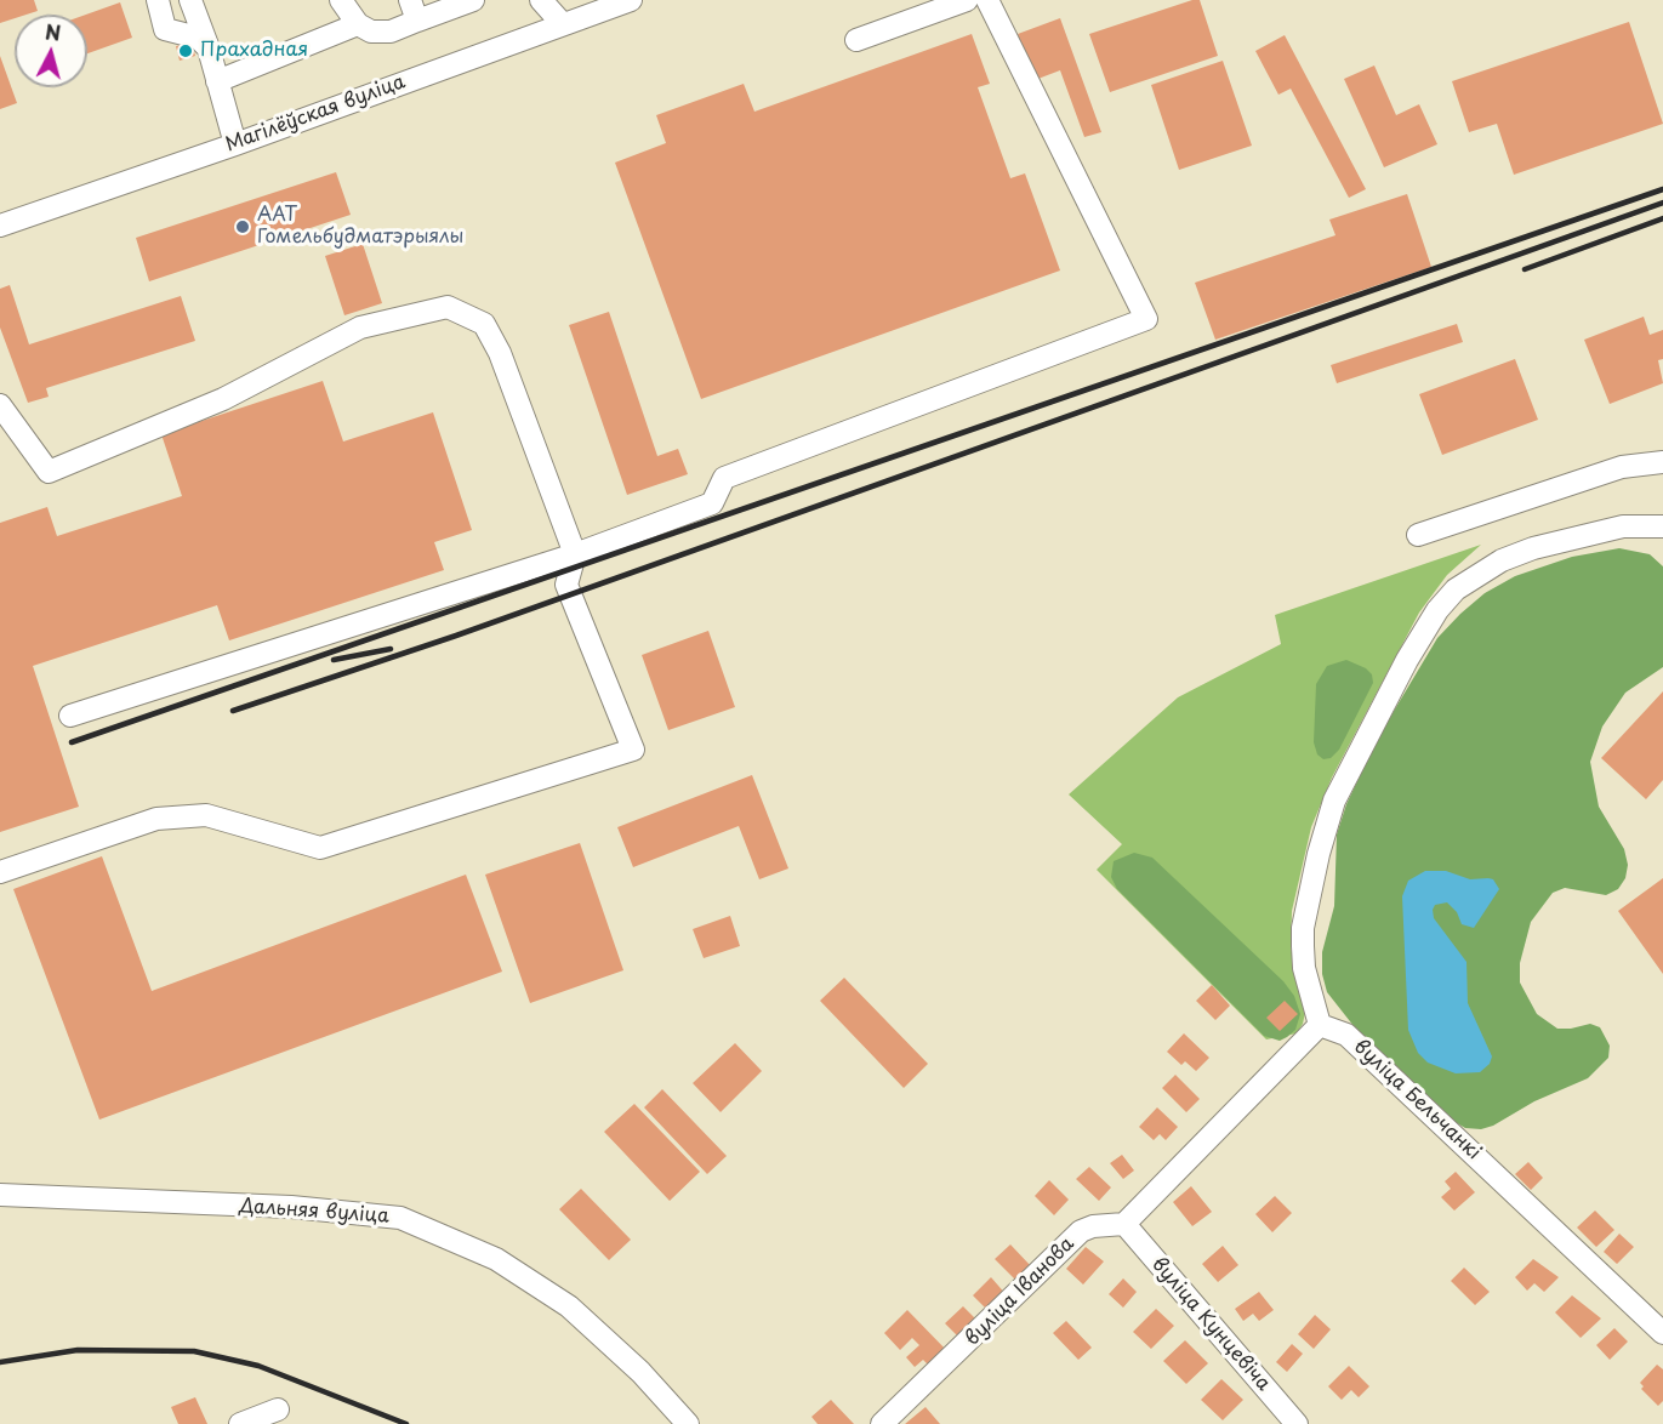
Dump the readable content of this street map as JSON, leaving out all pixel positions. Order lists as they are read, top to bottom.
{
  "streets": {
    "street": [
      "Магілёўская вуліца",
      "вуліца Бельчанкі",
      "Дальняя вуліца",
      "вуліца Іванова",
      "вуліца Кунцевіча"
    ]
  },
  "crossings": [
    ["вуліца Іванова", "вуліца Кунцевіча"]
  ],
  "places": ["Прахадная", "ААТ Гомельбудматэрыялы"],
  "north": "top"
}
